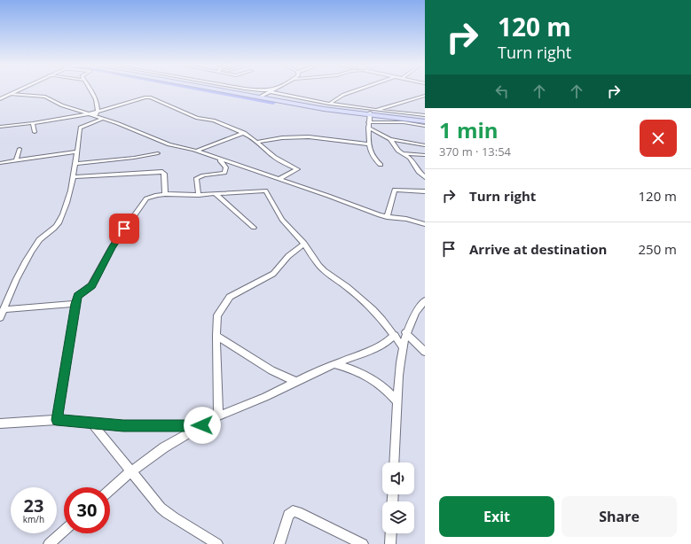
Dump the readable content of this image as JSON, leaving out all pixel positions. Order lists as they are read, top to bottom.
{
  "page": {
    "turn": ["120 m", "Turn right"],
    "heading": ["1 min", "370 m · 13:54"],
    "list": [
      {
        "name": "Turn right",
        "value": "120 m"
      },
      {
        "name": "Arrive at destination",
        "value": "250 m"
      }
    ],
    "speed": "23 km/h",
    "limit": "30",
    "buttons": ["Exit", "Share"]
  }
}
